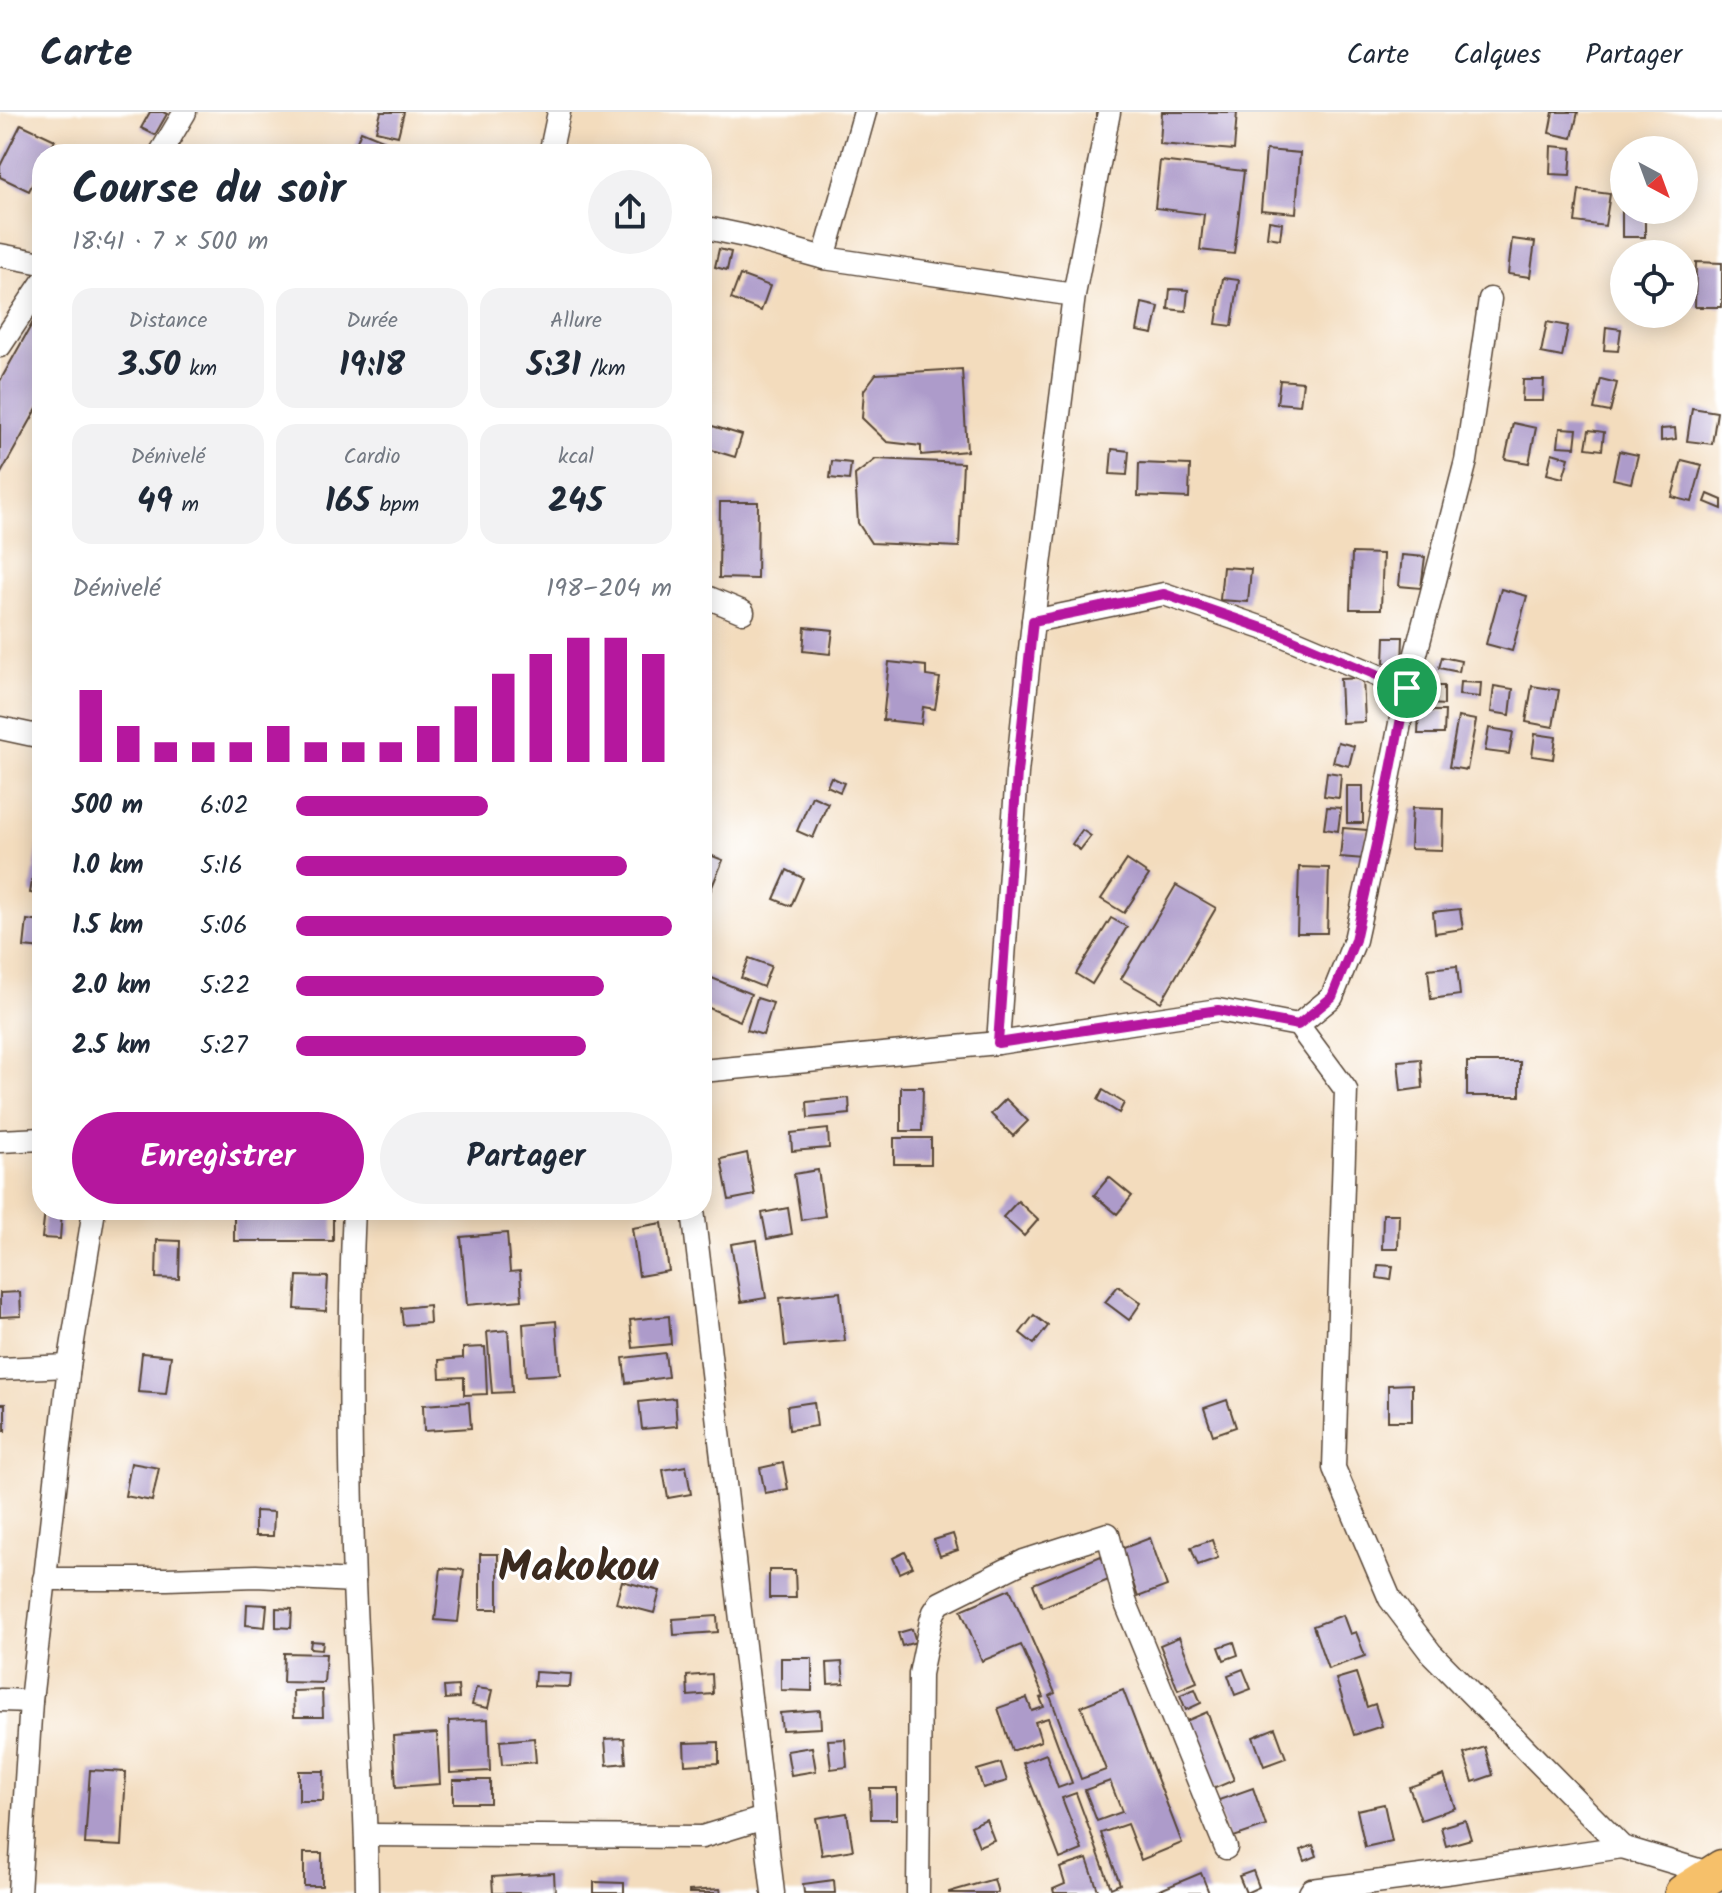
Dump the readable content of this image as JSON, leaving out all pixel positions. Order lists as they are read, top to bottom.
{
  "districts": ["Makokou"],
  "north": "bottom right",
  "page": {
    "header": "Carte",
    "nav": ["Carte", "Calques", "Partager"],
    "heading": ["Course du soir", "18:41 · 7 × 500 m"],
    "stats": [
      ["Distance", "3.50 km"],
      ["Durée", "19:18"],
      ["Allure", "5:31 /km"],
      ["Dénivelé", "49 m"],
      ["Cardio", "165 bpm"],
      ["kcal", "245"]
    ],
    "chart": ["Dénivelé", "198–204 m"],
    "list": [
      {
        "name": "500 m",
        "note": "6:02"
      },
      {
        "name": "1.0 km",
        "note": "5:16"
      },
      {
        "name": "1.5 km",
        "note": "5:06"
      },
      {
        "name": "2.0 km",
        "note": "5:22"
      },
      {
        "name": "2.5 km",
        "note": "5:27"
      }
    ],
    "buttons": ["Enregistrer", "Partager"]
  }
}
